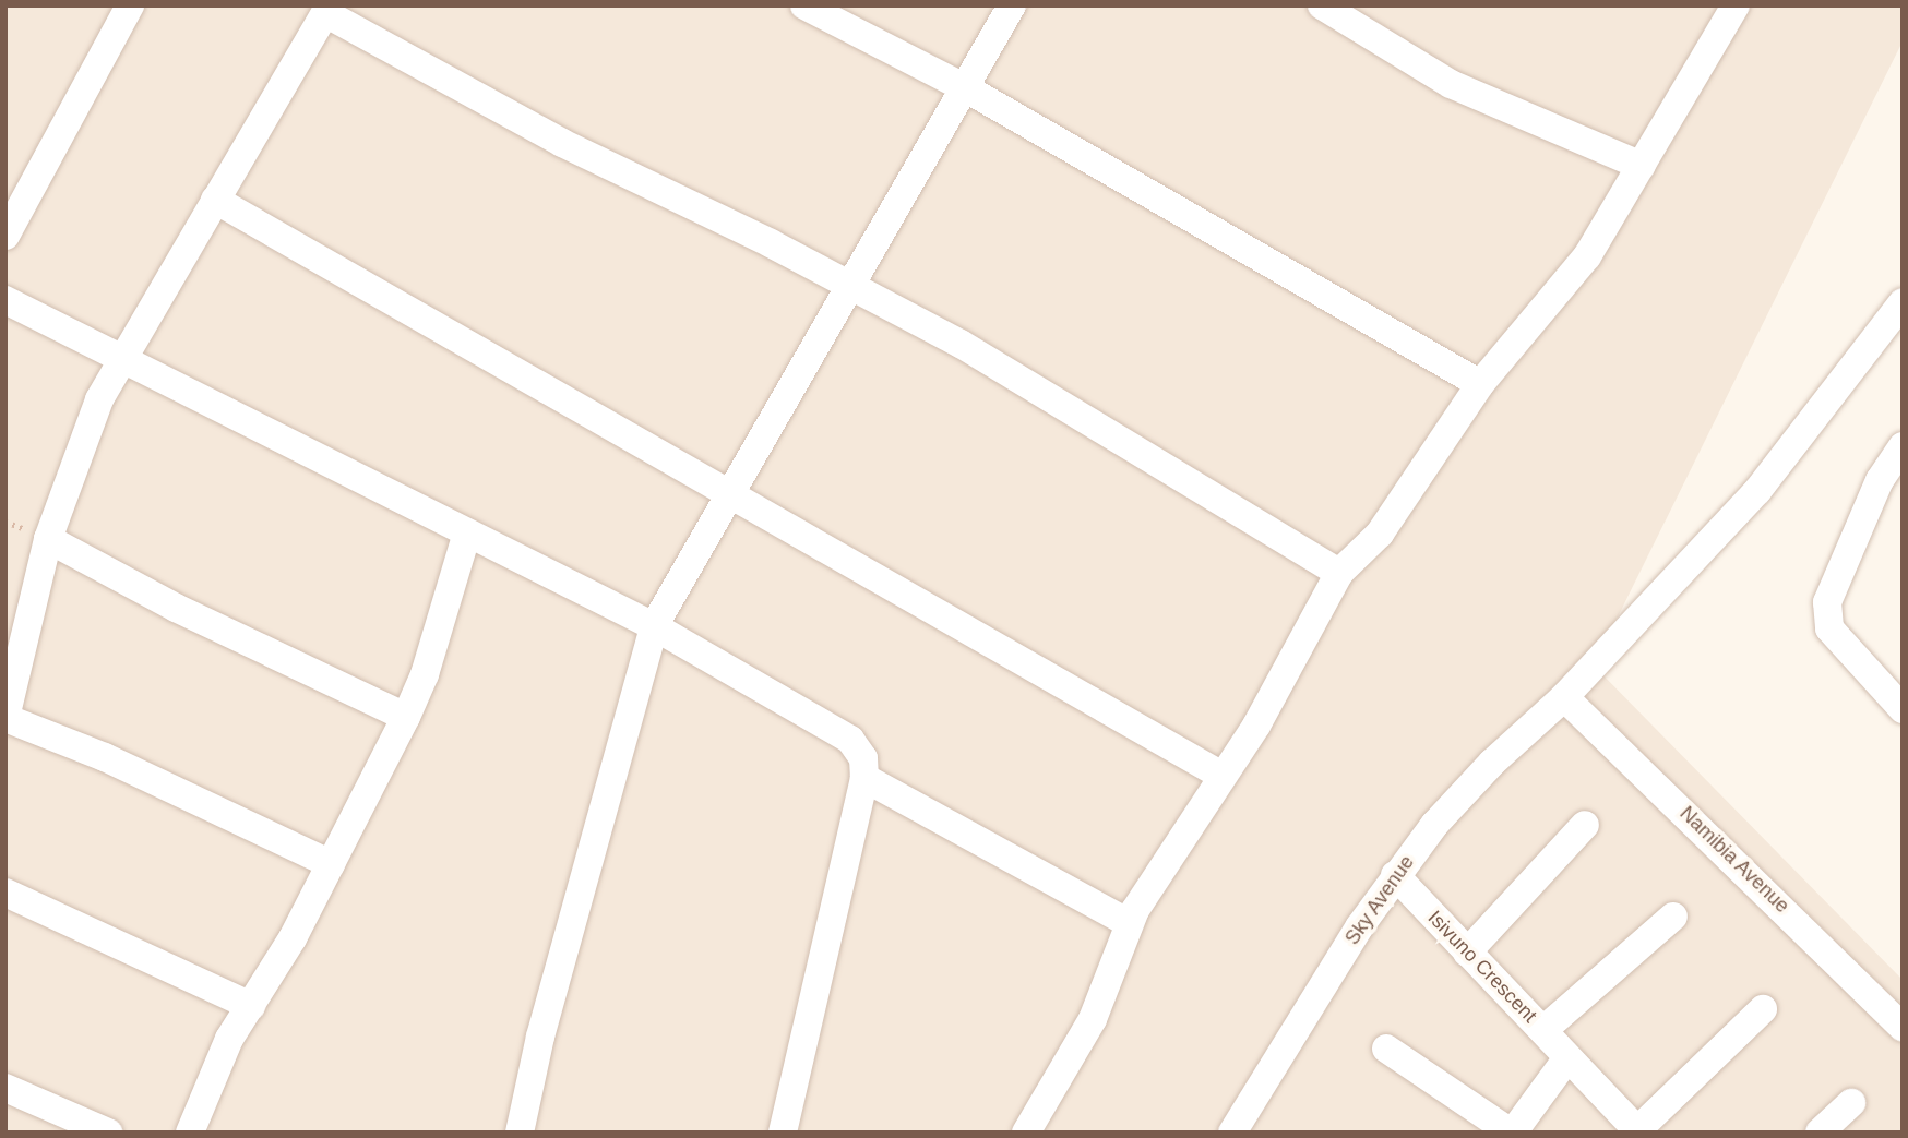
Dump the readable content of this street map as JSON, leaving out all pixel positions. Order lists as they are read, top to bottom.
{
  "streets": {
    "street": ["Namibia Avenue", "Sky Avenue", "Isivuno Crescent"]
  },
  "crossings": [
    ["Namibia Avenue", "Sky Avenue"],
    ["Sky Avenue", "Isivuno Crescent"]
  ]
}
